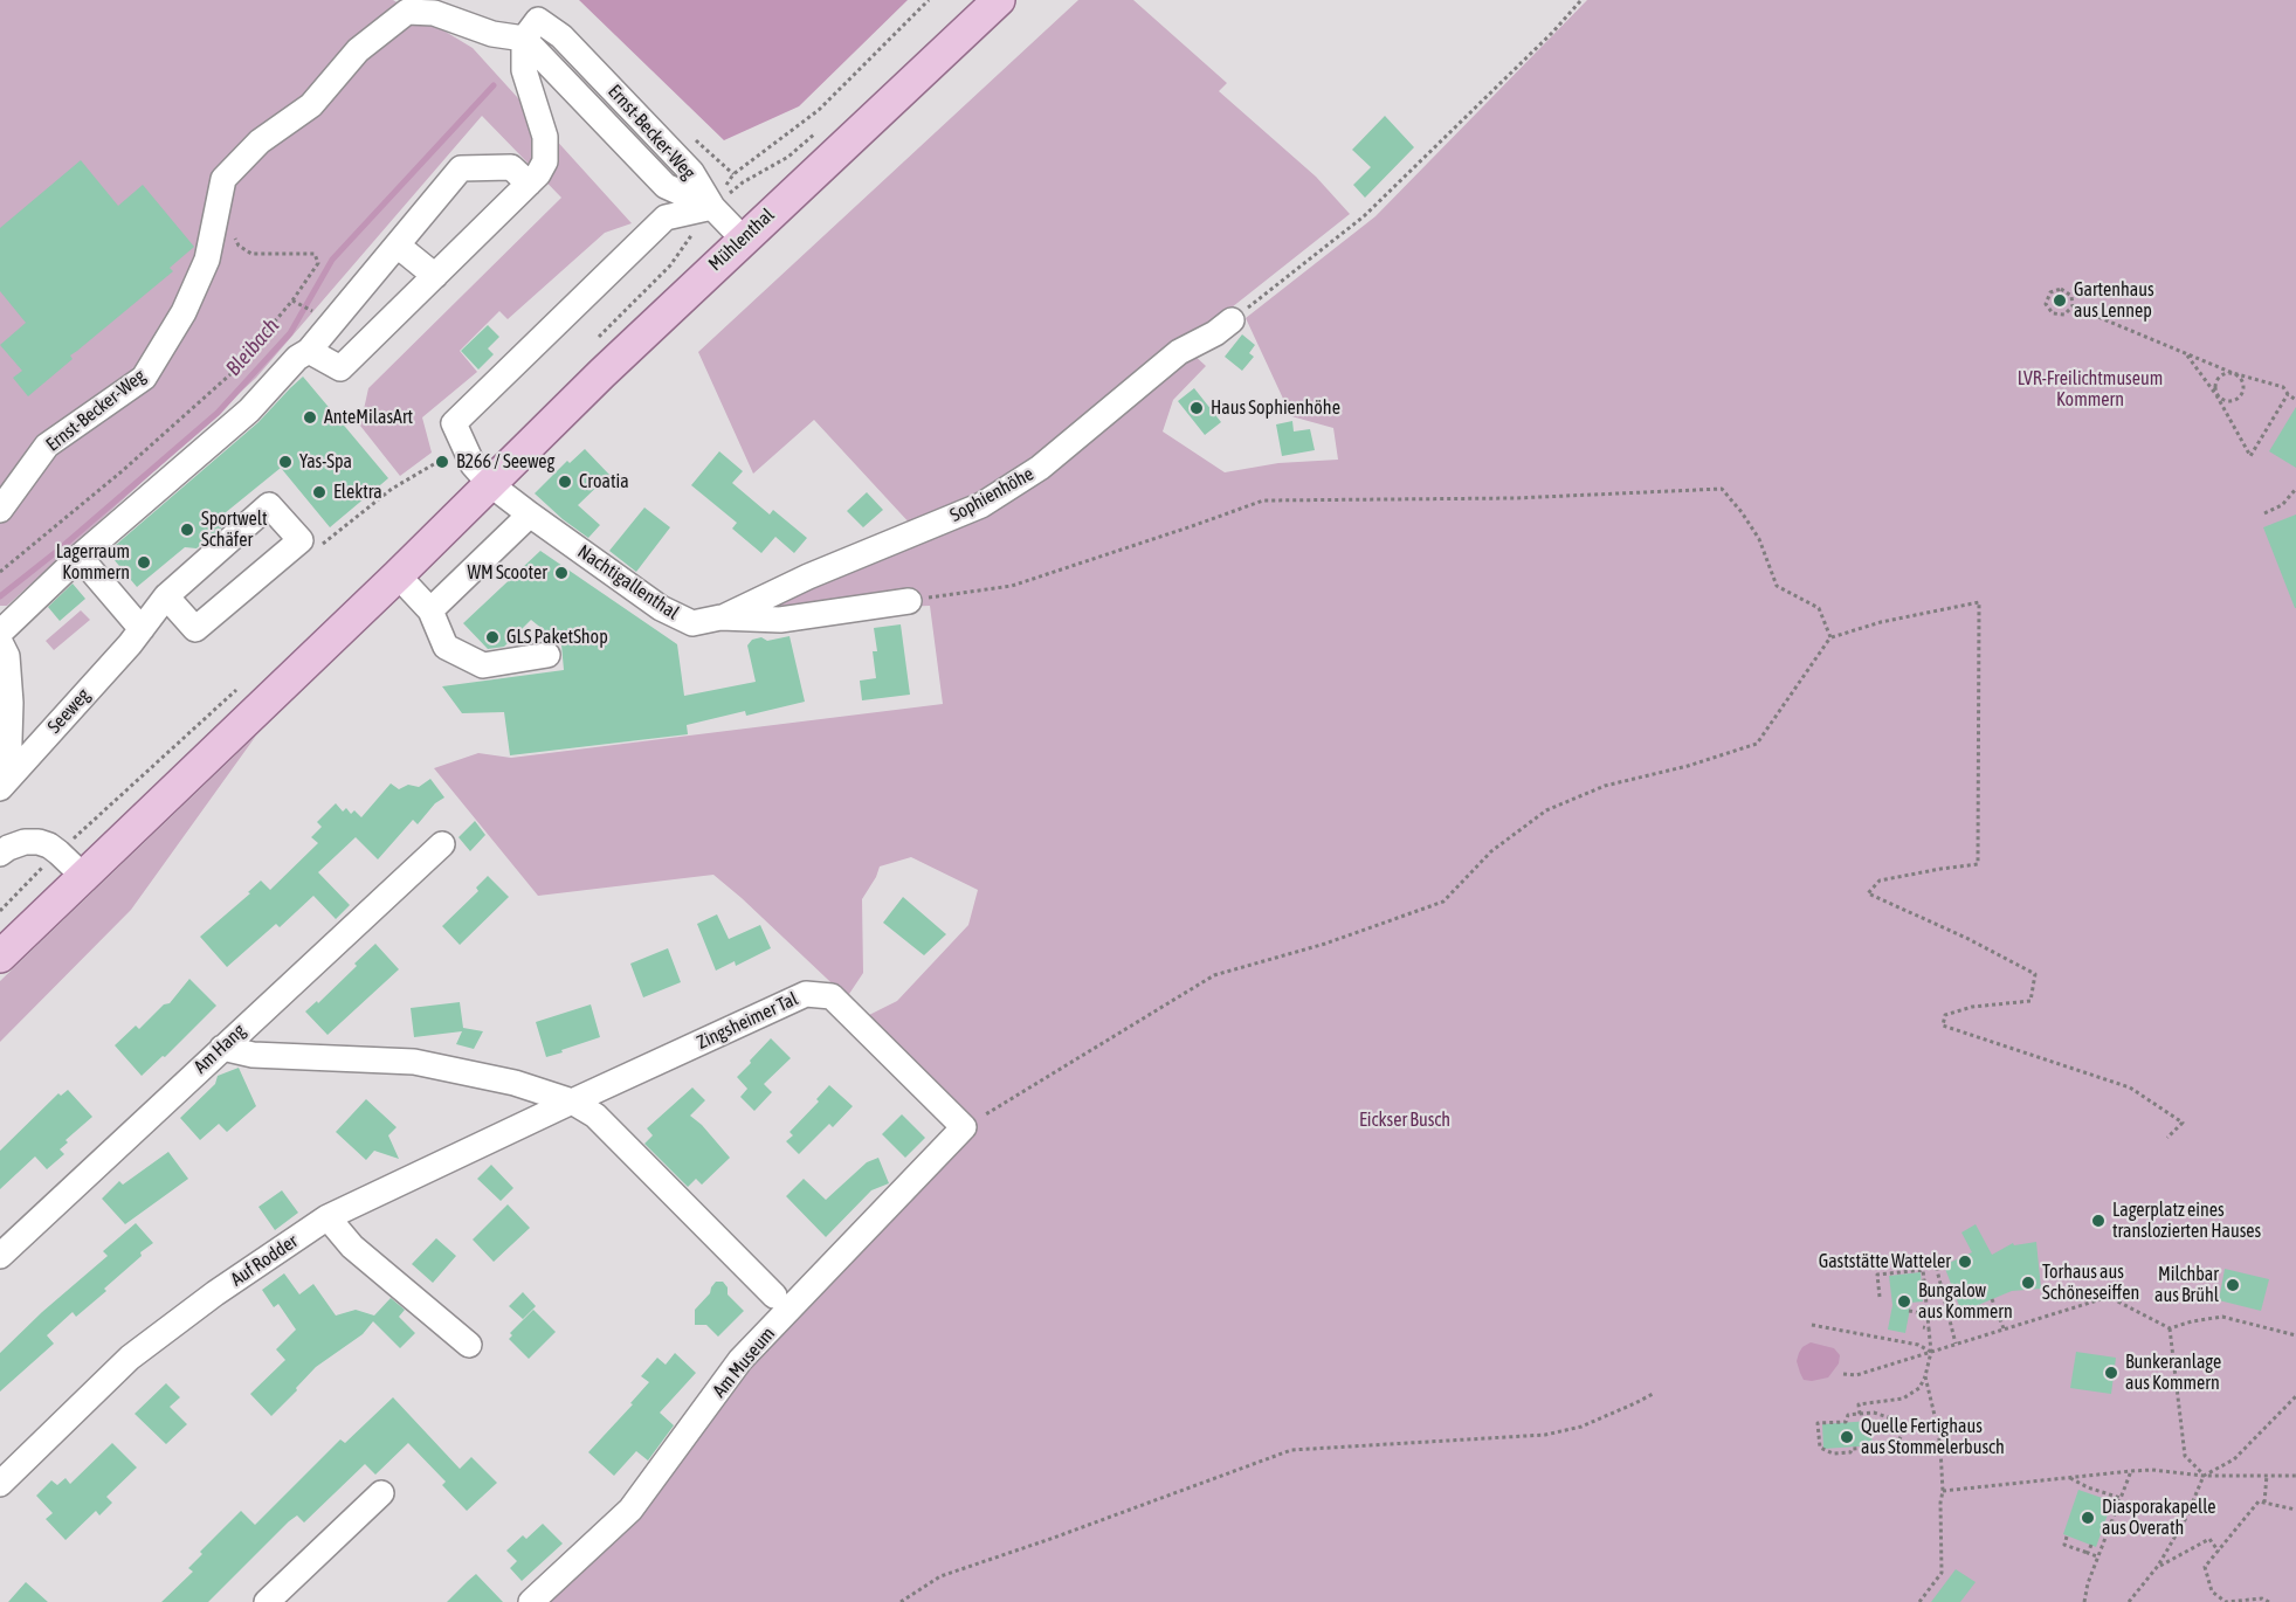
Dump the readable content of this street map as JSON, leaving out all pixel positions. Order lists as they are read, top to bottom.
{
  "streets": {
    "main road": ["Mühlenthal"],
    "street": [
      "Ernst-Becker-Weg",
      "Sophienhöhe",
      "Nachtigallenthal",
      "Seeweg",
      "Zingsheimer Tal",
      "Am Hang",
      "Auf Rodder",
      "Am Museum"
    ]
  },
  "crossings": [
    ["Ernst-Becker-Weg", "Nachtigallenthal"],
    ["Mühlenthal", "Nachtigallenthal"],
    ["Sophienhöhe", "Nachtigallenthal"],
    ["Zingsheimer Tal", "Auf Rodder"],
    ["Zingsheimer Tal", "Am Museum"]
  ],
  "water": ["Bleibach"],
  "parks": ["LVR-Freilichtmuseum Kommern", "Eickser Busch"],
  "places": [
    "Gartenhaus aus Lennep",
    "Haus Sophienhöhe",
    "AnteMilasArt",
    "Yas-Spa",
    "B266 / Seeweg",
    "Croatia",
    "Elektra",
    "Sportwelt Schäfer",
    "Lagerraum Kommern",
    "WM Scooter",
    "GLS PaketShop",
    "Lagerplatz eines translozierten Hauses",
    "Gaststätte Watteler",
    "Torhaus aus Schöneseiffen",
    "Milchbar aus Brühl",
    "Bungalow aus Kommern",
    "Bunkeranlage aus Kommern",
    "Quelle Fertighaus aus Stommelerbusch",
    "Diasporakapelle aus Overath"
  ]
}
